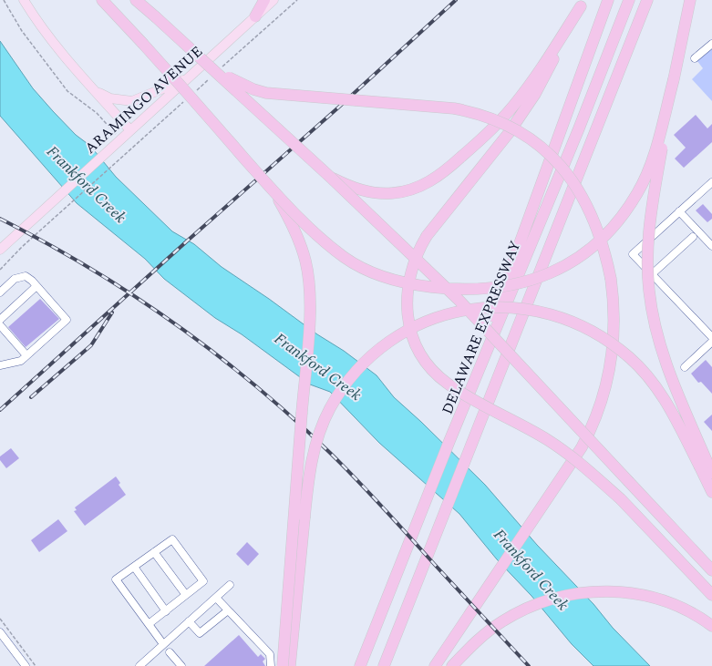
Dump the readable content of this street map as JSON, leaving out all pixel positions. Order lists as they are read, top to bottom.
{
  "streets": {
    "highway": ["DELAWARE EXPRESSWAY"],
    "main road": ["ARAMINGO AVENUE"]
  },
  "water": ["Frankford Creek"]
}
